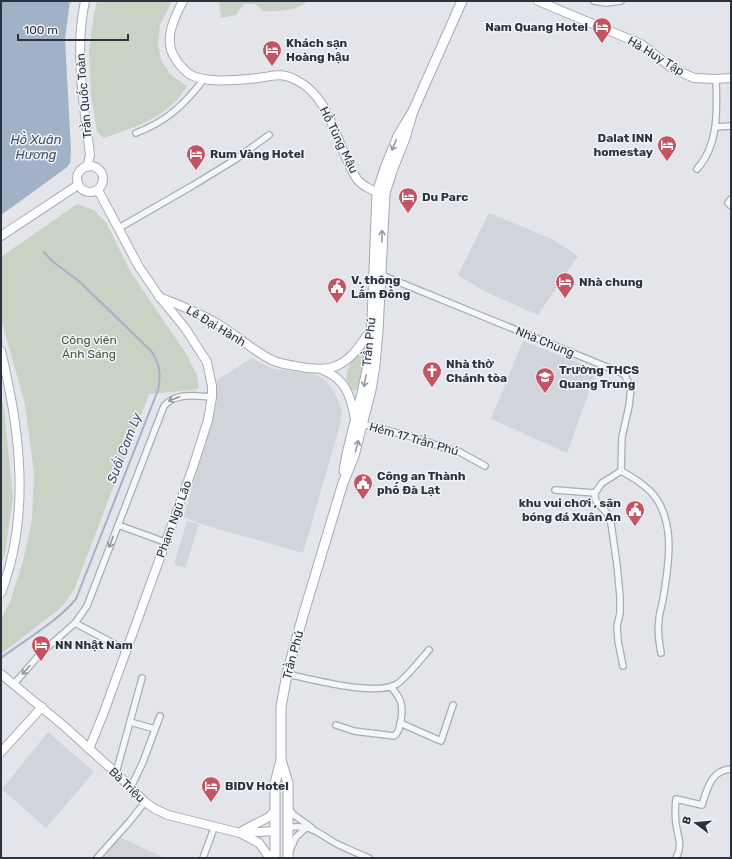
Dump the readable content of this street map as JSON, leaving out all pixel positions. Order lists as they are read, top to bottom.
{
  "streets": {
    "main road": ["Trần Phú"],
    "street": [
      "Hà Huy Tập",
      "Trần Quốc Toản",
      "Hồ Tùng Mậu",
      "Lê Đại Hành",
      "Nhà Chung",
      "Hẻm 17 Trần Phú",
      "Phạm Ngũ Lão",
      "Bà Triệu"
    ]
  },
  "crossings": [
    ["Hồ Tùng Mậu", "Trần Phú"],
    ["Lê Đại Hành", "Trần Phú"],
    ["Lê Đại Hành", "Hẻm 17 Trần Phú"],
    ["Lê Đại Hành", "Phạm Ngũ Lão"],
    ["Trần Phú", "Nhà Chung"],
    ["Trần Phú", "Hẻm 17 Trần Phú"],
    ["Trần Phú", "Bà Triệu"],
    ["Phạm Ngũ Lão", "Bà Triệu"]
  ],
  "water": ["Hồ Xuân Hương", "Suối Cam Ly"],
  "parks": ["Công viên Ánh Sáng"],
  "places": {
    "hotel": [
      "Nam Quang Hotel",
      "Khách sạn Hoàng hậu",
      "Dalat INN homestay",
      "Rum Vàng Hotel",
      "Du Parc",
      "Nhà chung",
      "NN Nhật Nam",
      "BIDV Hotel"
    ],
    "public building": ["V. thông Lấm Đồng", "Công an Thành phố Đà Lạt", "khu vui chơi , sân bóng đá Xuân An"],
    "church": ["Nhà thờ Chánh tòa"],
    "school or university": ["Trường THCS Quang Trung"]
  },
  "scale_bar": "100 m",
  "north": "left"
}
